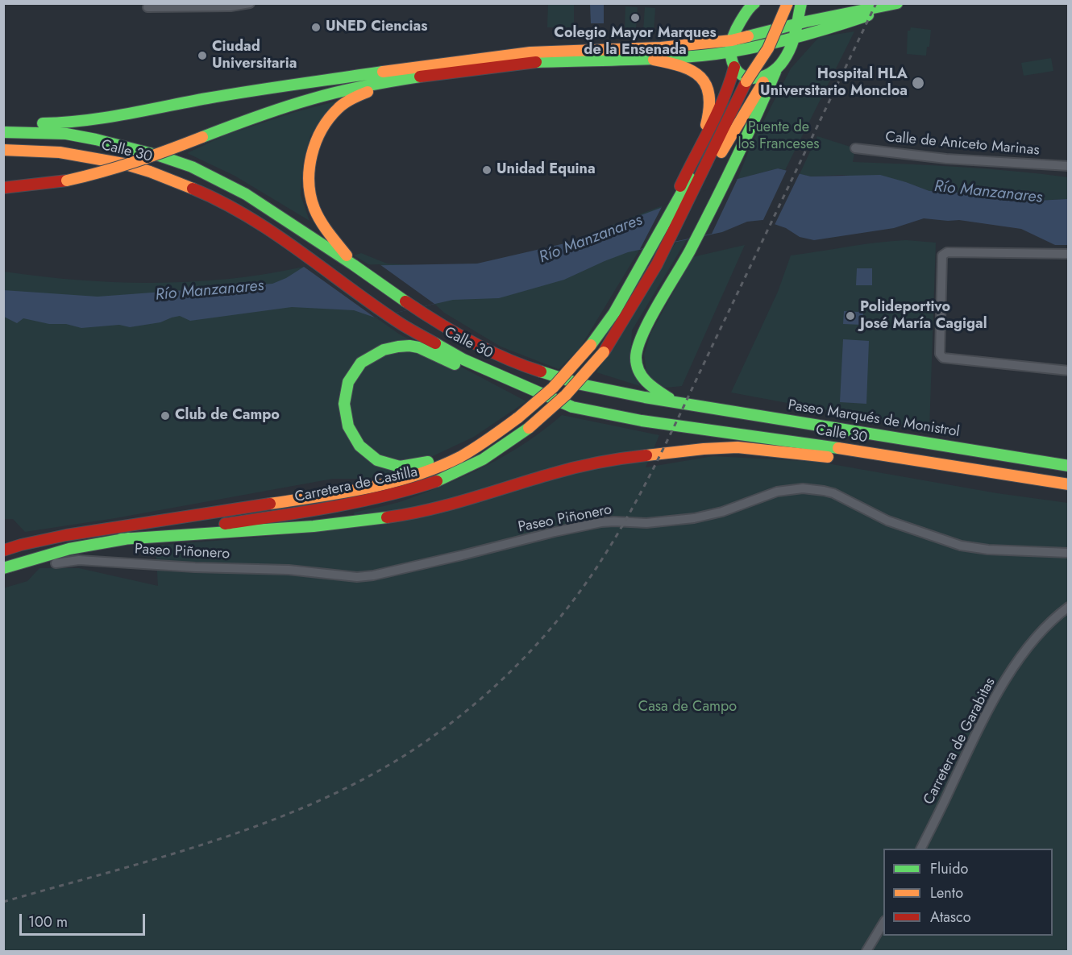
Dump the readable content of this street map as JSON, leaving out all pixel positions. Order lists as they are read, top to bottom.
{
  "streets": {
    "main road": ["Calle 30", "Paseo Marqués de Monistrol", "Carretera de Castilla"],
    "street": ["Calle de Aniceto Marinas", "Paseo Piñonero", "Carretera de Garabitas"]
  },
  "crossings": [
    ["Calle 30", "Paseo Marqués de Monistrol"]
  ],
  "water": ["Río Manzanares"],
  "parks": ["Puente de los Franceses", "Casa de Campo"],
  "places": [
    "Colegio Mayor Marques de la Ensenada",
    "UNED Ciencias",
    "Ciudad Universitaria",
    "Hospital HLA Universitario Moncloa",
    "Unidad Equina",
    "Polideportivo José María Cagigal",
    "Club de Campo"
  ],
  "legend": ["Fluido", "Lento", "Atasco"],
  "scale_bar": "100 m"
}
